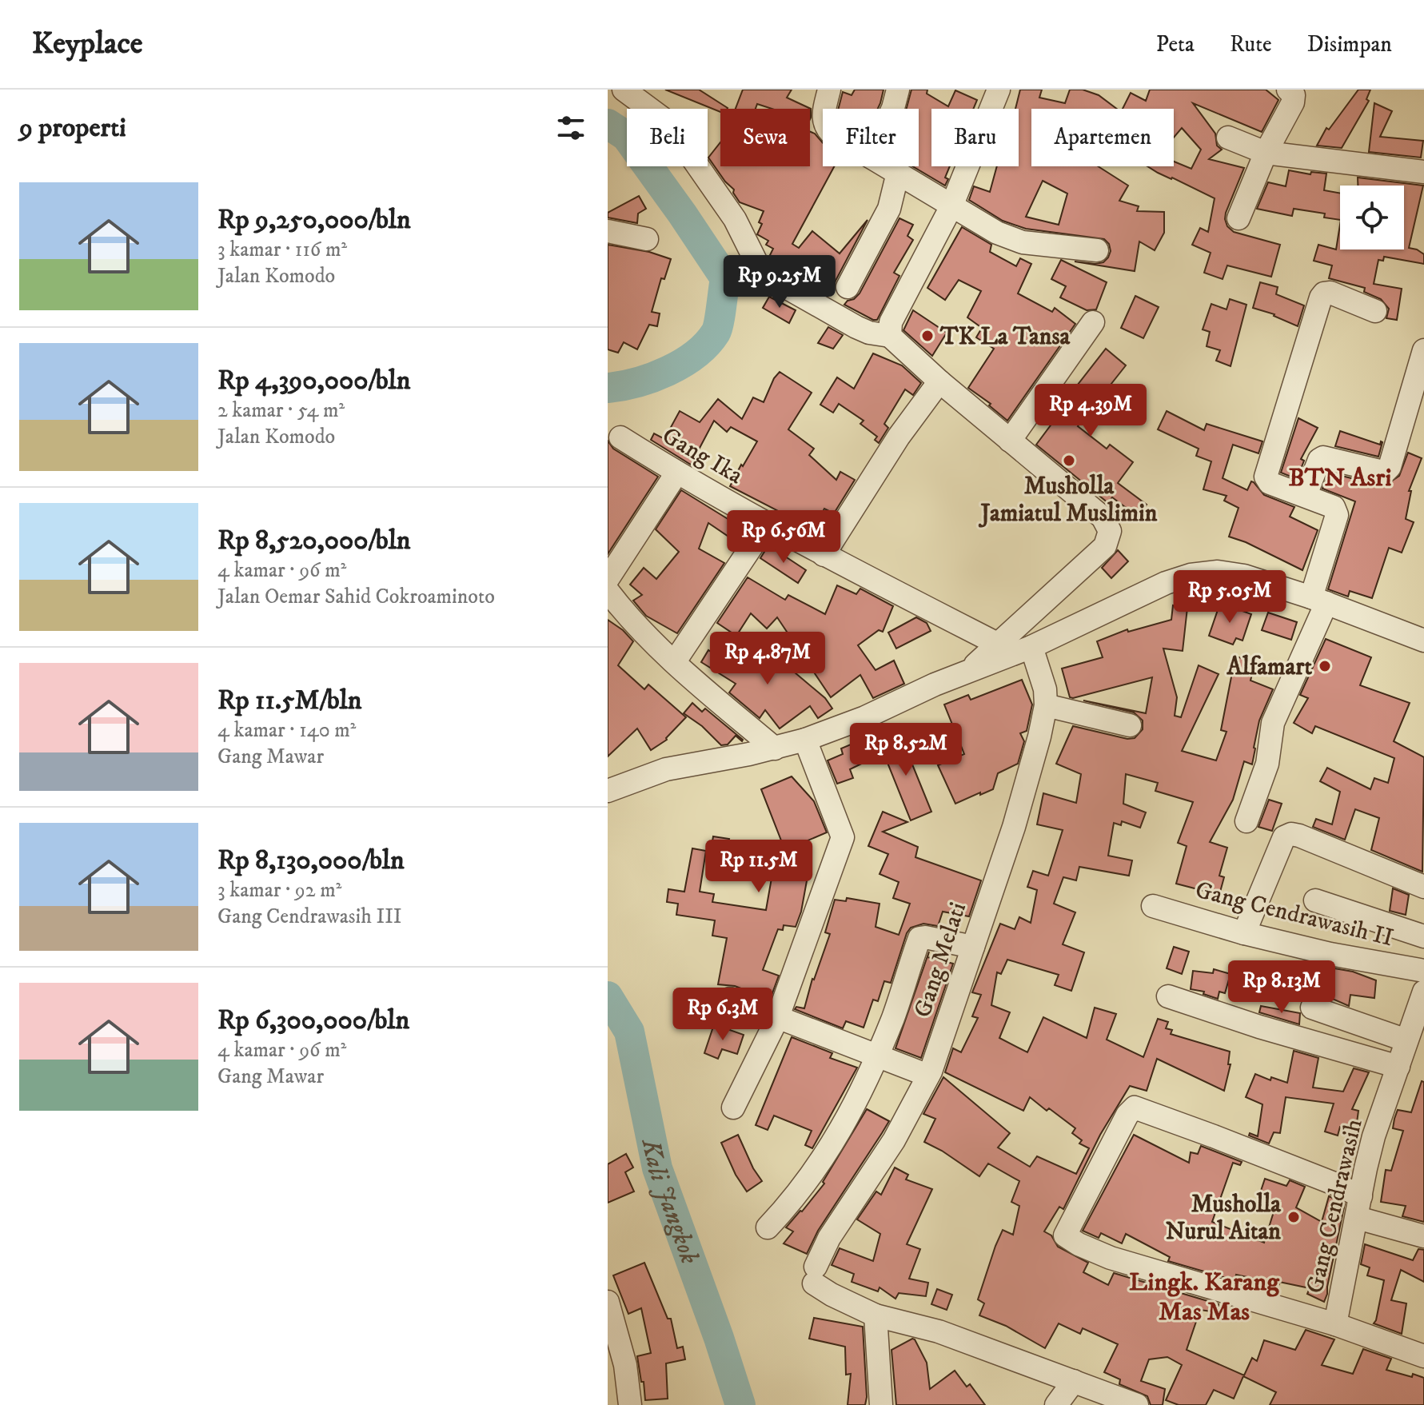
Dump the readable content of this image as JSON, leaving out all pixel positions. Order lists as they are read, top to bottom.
{
  "streets": {
    "street": [
      "Gang Ika",
      "Gang Cendrawasih II",
      "Gang Melati",
      "Gang Cendrawasih"
    ]
  },
  "districts": ["BTN Asri", "Lingk. Karang Mas Mas"],
  "water": ["Kali Jangkok"],
  "places": [
    "TK La Tansa",
    "Musholla Jamiatul Muslimin",
    "Alfamart",
    "Musholla Nurul Aitan"
  ],
  "page": {
    "header": "Keyplace",
    "nav": ["Peta", "Rute", "Disimpan"],
    "heading": "9 properti",
    "chip": [
      "Beli",
      "Sewa",
      "Filter",
      "Baru",
      "Apartemen"
    ],
    "list": [
      {
        "name": "Rp 9,250,000/bln",
        "note": "3 kamar · 116 m² · Jalan Komodo"
      },
      {
        "name": "Rp 4,390,000/bln",
        "note": "2 kamar · 54 m² · Jalan Komodo"
      },
      {
        "name": "Rp 8,520,000/bln",
        "note": "4 kamar · 96 m² · Jalan Oemar Sahid Cokroaminoto"
      },
      {
        "name": "Rp 11.5M/bln",
        "note": "4 kamar · 140 m² · Gang Mawar"
      },
      {
        "name": "Rp 8,130,000/bln",
        "note": "3 kamar · 92 m² · Gang Cendrawasih III"
      },
      {
        "name": "Rp 6,300,000/bln",
        "note": "4 kamar · 96 m² · Gang Mawar"
      }
    ],
    "price": [
      "Rp 9.25M",
      "Rp 4.39M",
      "Rp 6.56M",
      "Rp 5.05M",
      "Rp 4.87M",
      "Rp 8.52M",
      "Rp 11.5M",
      "Rp 8.13M",
      "Rp 6.3M"
    ]
  }
}
